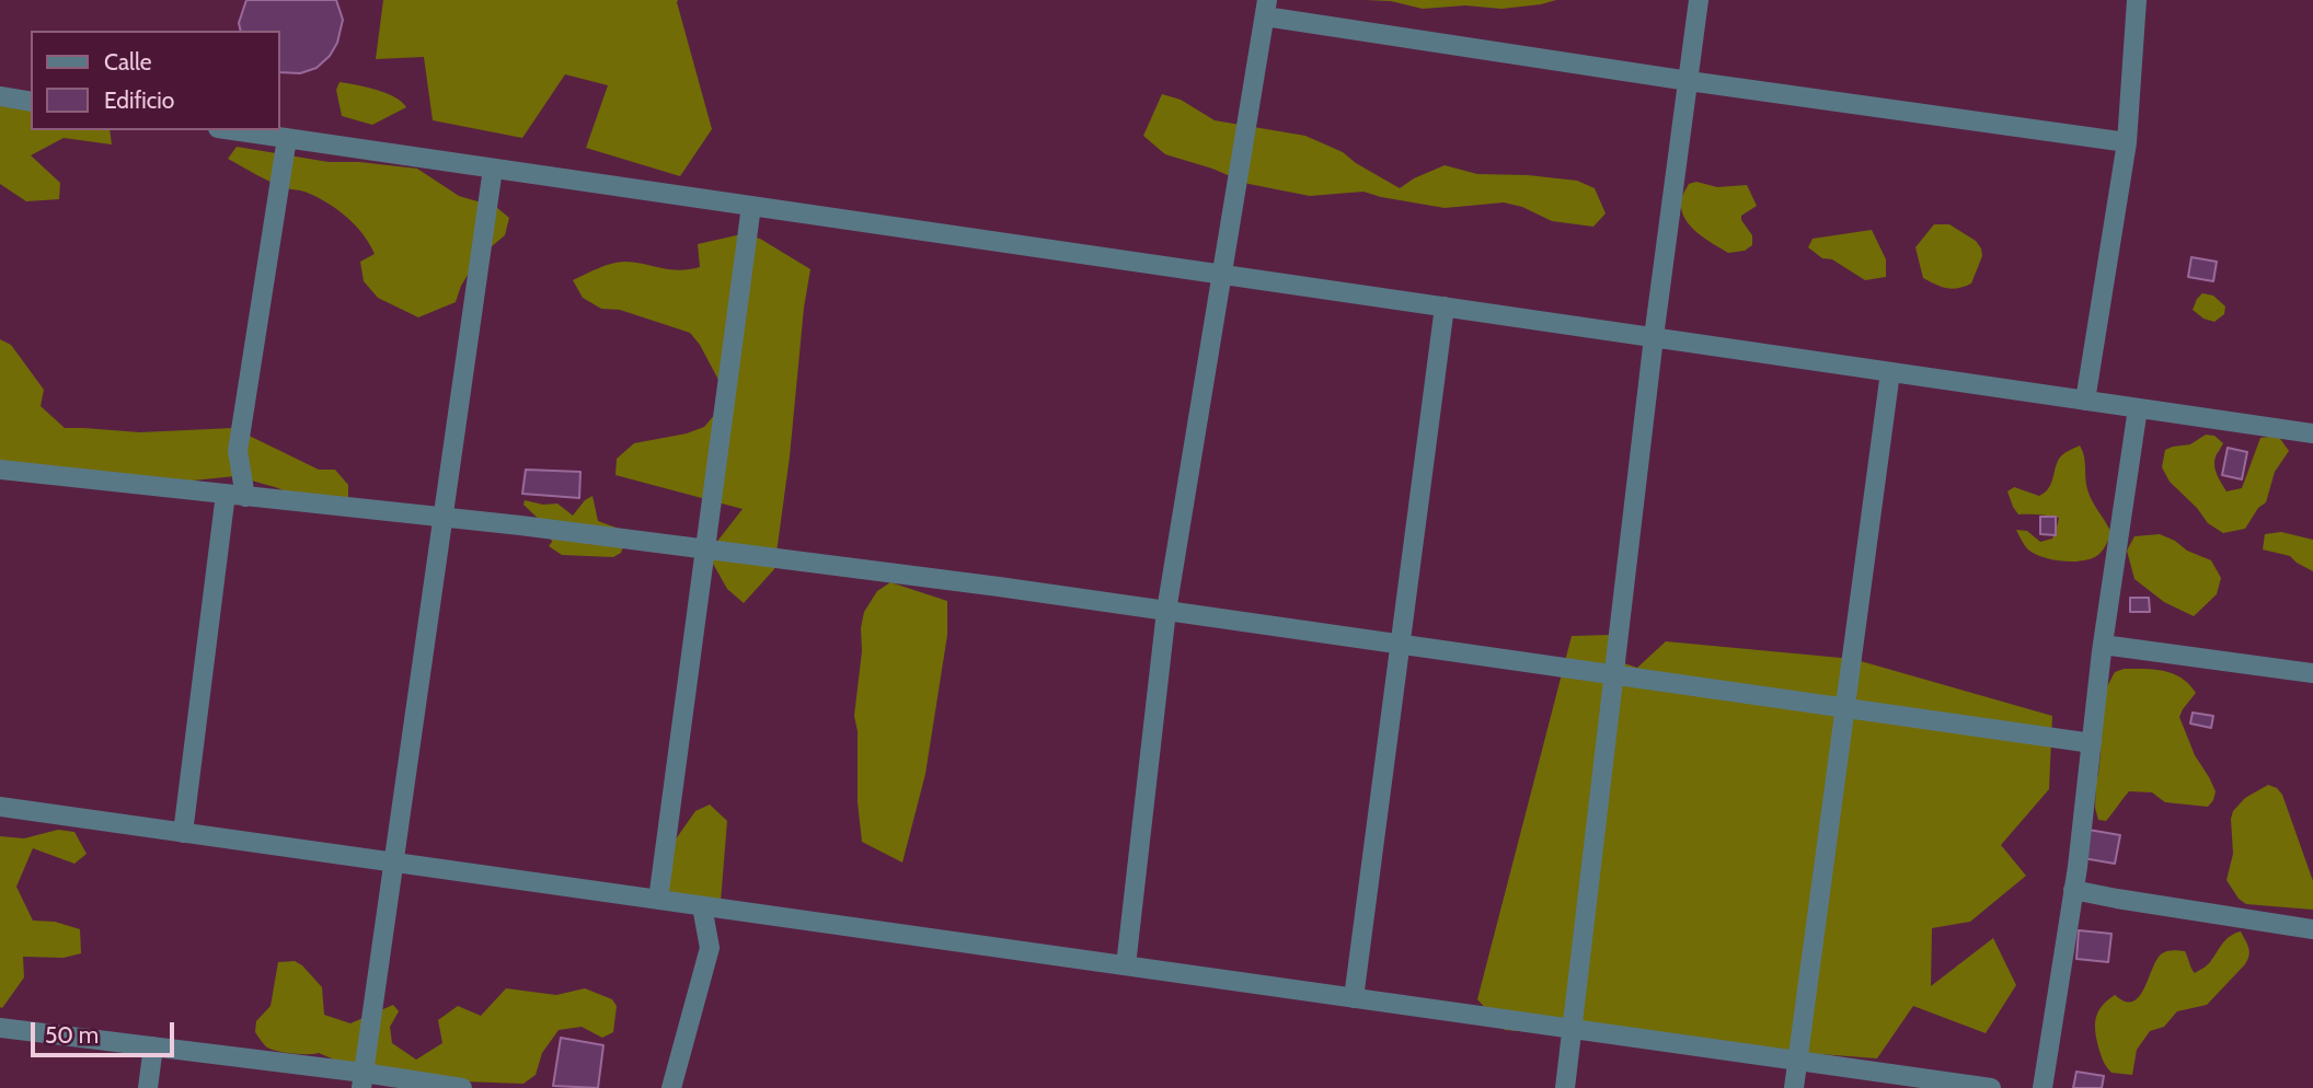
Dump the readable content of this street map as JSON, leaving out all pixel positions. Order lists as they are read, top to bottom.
{
  "legend": ["Calle", "Edificio"],
  "scale_bar": "50 m"
}
